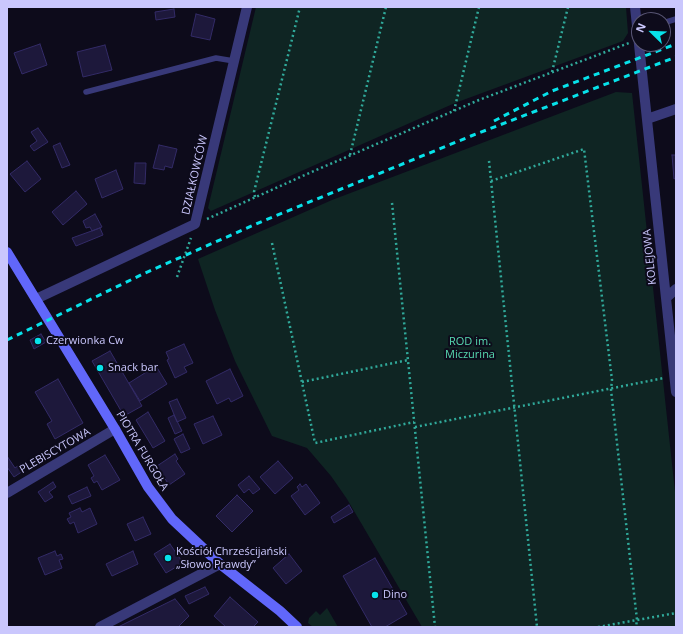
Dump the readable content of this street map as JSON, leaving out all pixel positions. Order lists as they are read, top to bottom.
{
  "streets": {
    "street": [
      "DZIAŁKOWCÓW",
      "KOLEJOWA",
      "PLEBISCYTOWA",
      "PIOTRA FURGOŁA"
    ]
  },
  "crossings": [
    ["DZIAŁKOWCÓW", "PIOTRA FURGOŁA"],
    ["PLEBISCYTOWA", "PIOTRA FURGOŁA"]
  ],
  "parks": ["ROD im. Miczurina"],
  "places": [
    "Czerwionka Cw",
    "Snack bar",
    "Kościół Chrześcijański „Słowo Prawdy”",
    "Dino"
  ],
  "north": "top left"
}
